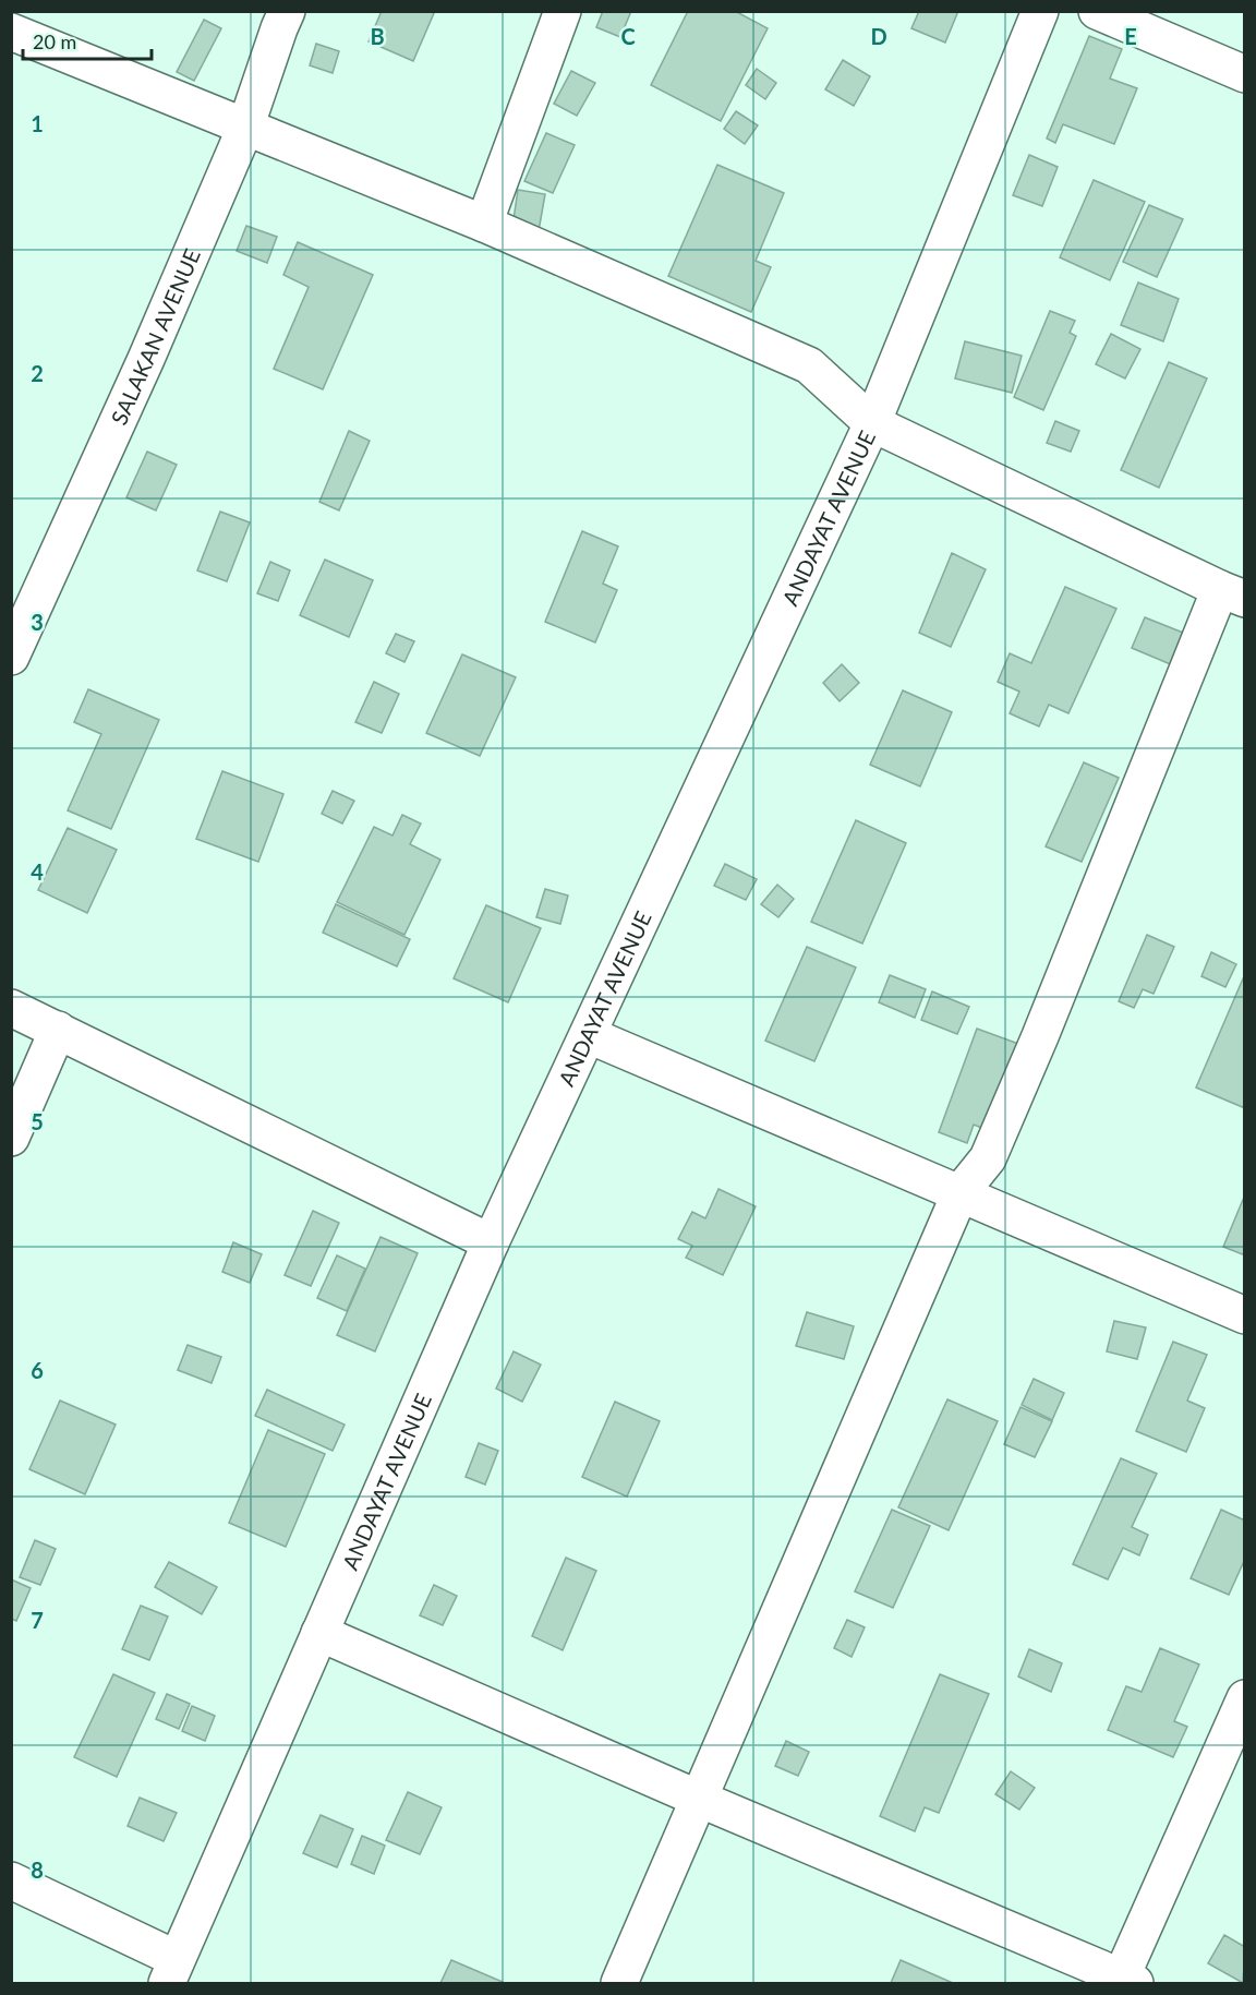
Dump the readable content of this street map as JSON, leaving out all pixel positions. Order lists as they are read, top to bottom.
{
  "streets": {
    "street": ["SALAKAN AVENUE", "ANDAYAT AVENUE"]
  },
  "scale_bar": "20 m",
  "grid": {
    "columns": [
      "B",
      "C",
      "D",
      "E"
    ],
    "rows": [
      "1",
      "2",
      "3",
      "4",
      "5",
      "6",
      "7",
      "8"
    ]
  }
}
